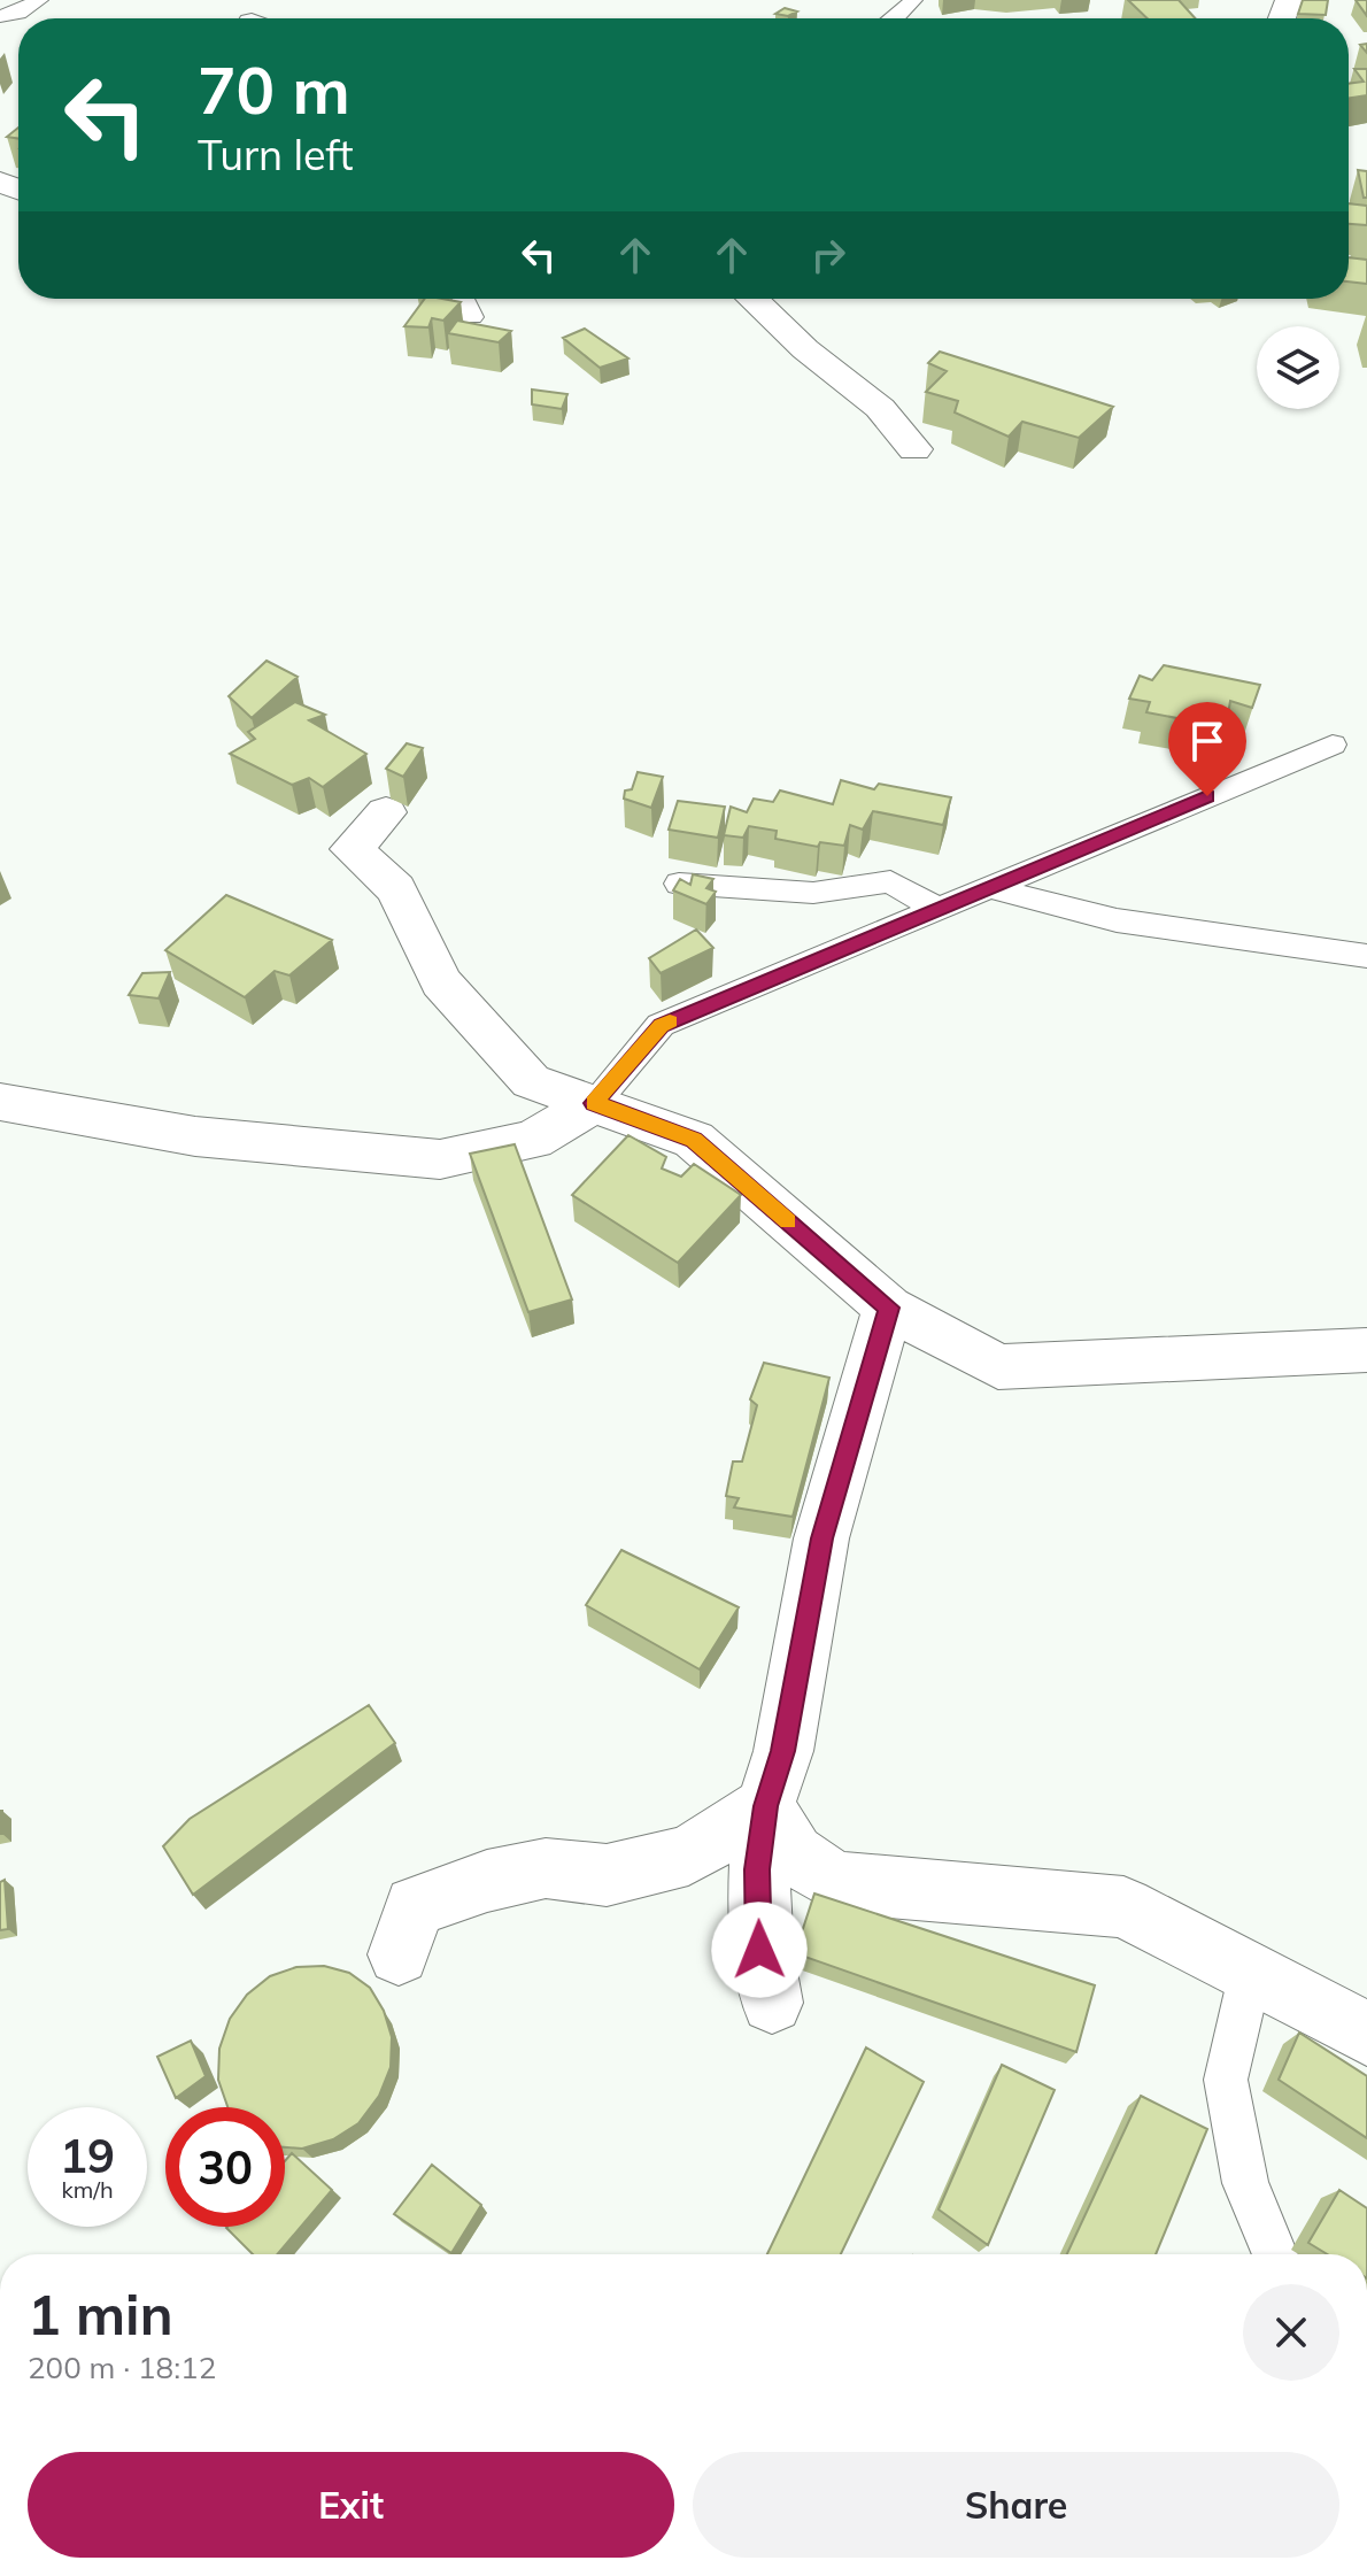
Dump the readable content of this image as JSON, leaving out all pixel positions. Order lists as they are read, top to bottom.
{
  "page": {
    "turn": ["70 m", "Turn left"],
    "speed": "19 km/h",
    "limit": "30",
    "heading": ["1 min", "200 m · 18:12"],
    "buttons": ["Exit", "Share"]
  }
}
